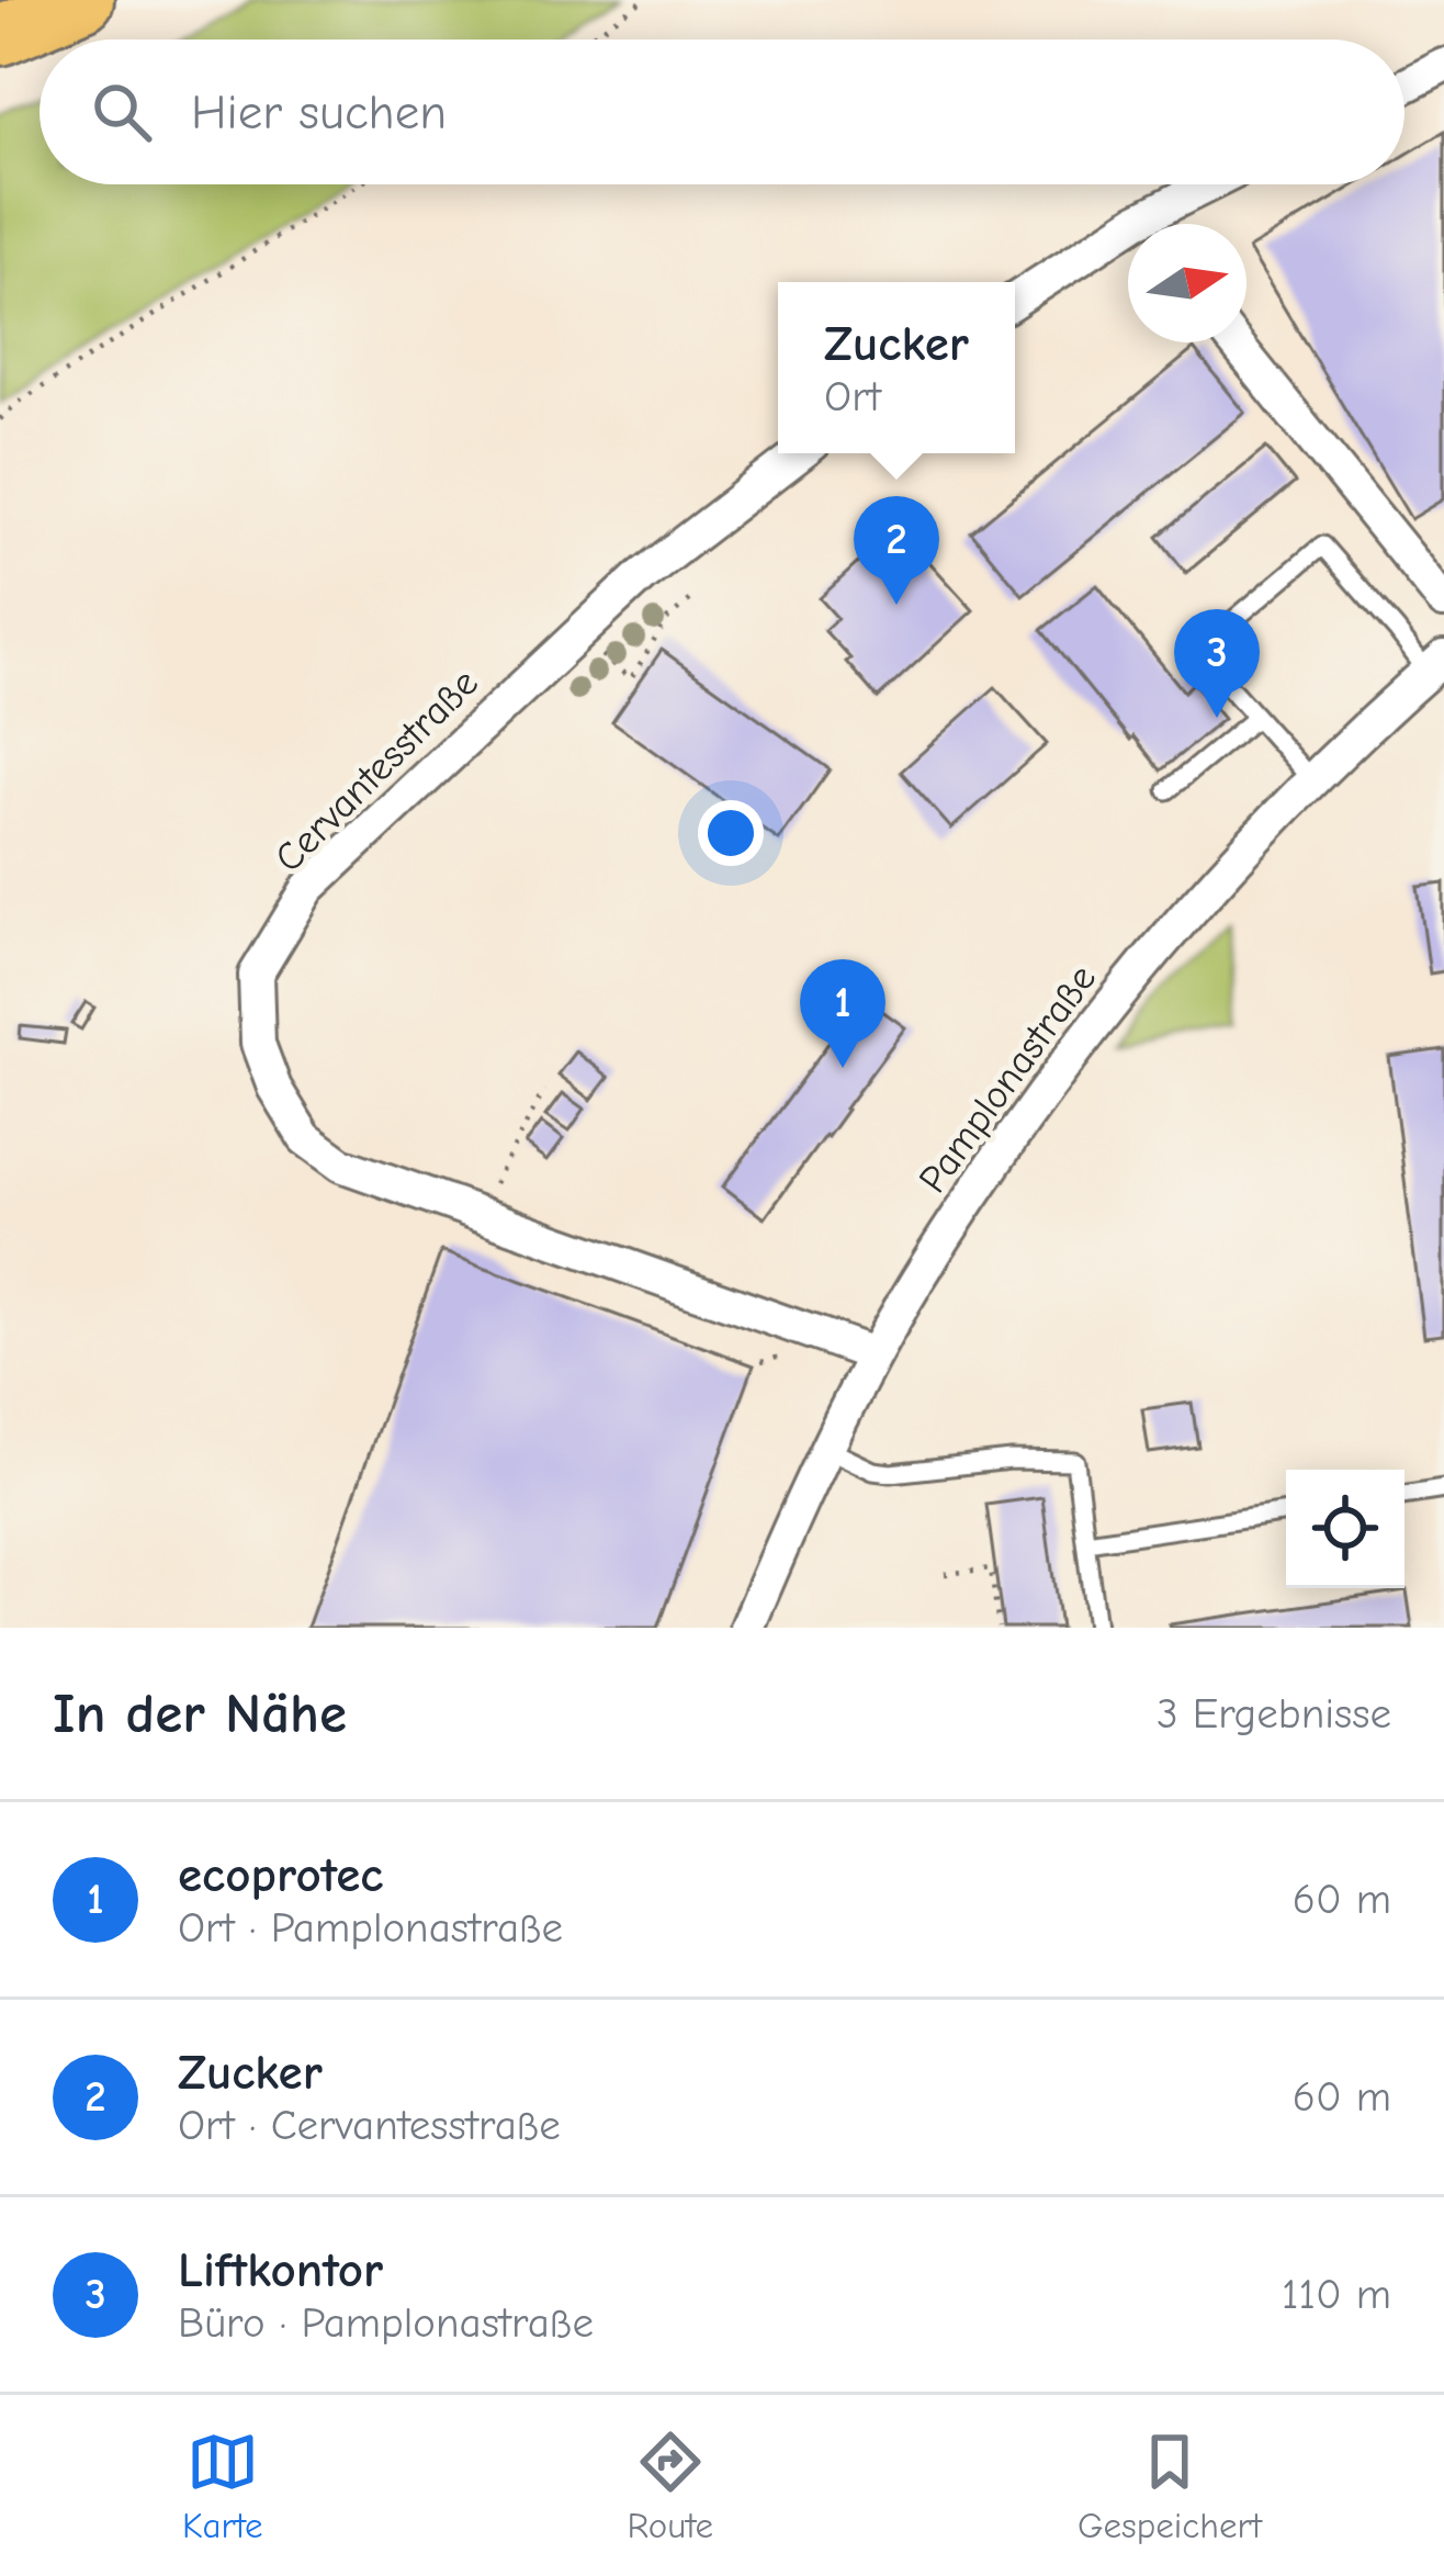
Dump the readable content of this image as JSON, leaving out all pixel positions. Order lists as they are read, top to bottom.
{
  "streets": {
    "street": ["Cervantesstraße", "Pamplonastraße"]
  },
  "crossings": [
    ["Cervantesstraße", "Pamplonastraße"]
  ],
  "north": "right",
  "page": {
    "search": "Hier suchen",
    "popup": ["Zucker", "Ort"],
    "pins": ["2", "3", "1"],
    "heading": ["In der Nähe", "3 Ergebnisse"],
    "list": [
      {
        "mark": "1",
        "name": "ecoprotec",
        "note": "Ort · Pamplonastraße",
        "value": "60 m"
      },
      {
        "mark": "2",
        "name": "Zucker",
        "note": "Ort · Cervantesstraße",
        "value": "60 m"
      },
      {
        "mark": "3",
        "name": "Liftkontor",
        "note": "Büro · Pamplonastraße",
        "value": "110 m"
      }
    ],
    "nav": ["Karte", "Route", "Gespeichert"]
  }
}
